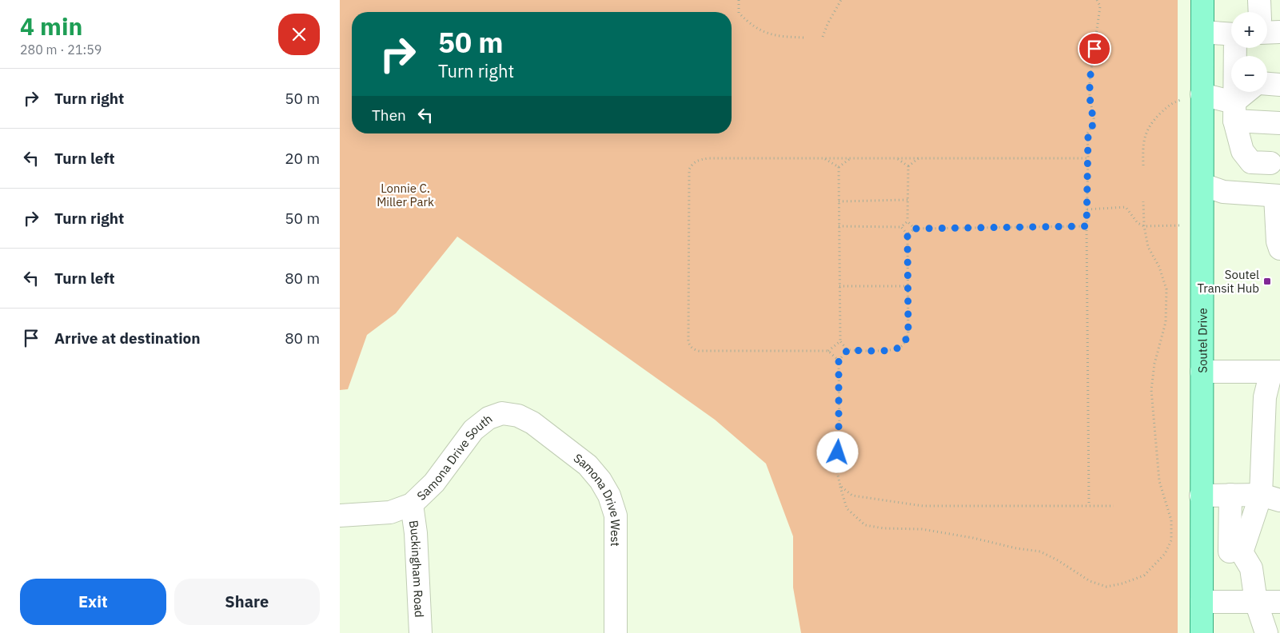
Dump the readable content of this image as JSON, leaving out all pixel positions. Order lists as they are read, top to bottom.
{
  "streets": {
    "main road": ["Soutel Drive"],
    "street": ["Samona Drive South", "Samona Drive West", "Buckingham Road"]
  },
  "crossings": [
    ["Samona Drive South", "Samona Drive West"],
    ["Samona Drive South", "Buckingham Road"]
  ],
  "parks": ["Lonnie C. Miller Park"],
  "places": {
    "transit": ["Soutel Transit Hub"]
  },
  "page": {
    "heading": ["4 min", "280 m · 21:59"],
    "map_buttons": ["+", "−"],
    "turn": ["50 m", "Turn right"],
    "list": [
      {
        "name": "Turn right",
        "value": "50 m"
      },
      {
        "name": "Turn left",
        "value": "20 m"
      },
      {
        "name": "Turn right",
        "value": "50 m"
      },
      {
        "name": "Turn left",
        "value": "80 m"
      },
      {
        "name": "Arrive at destination",
        "value": "80 m"
      }
    ],
    "then": "Then",
    "buttons": ["Exit", "Share"]
  }
}
